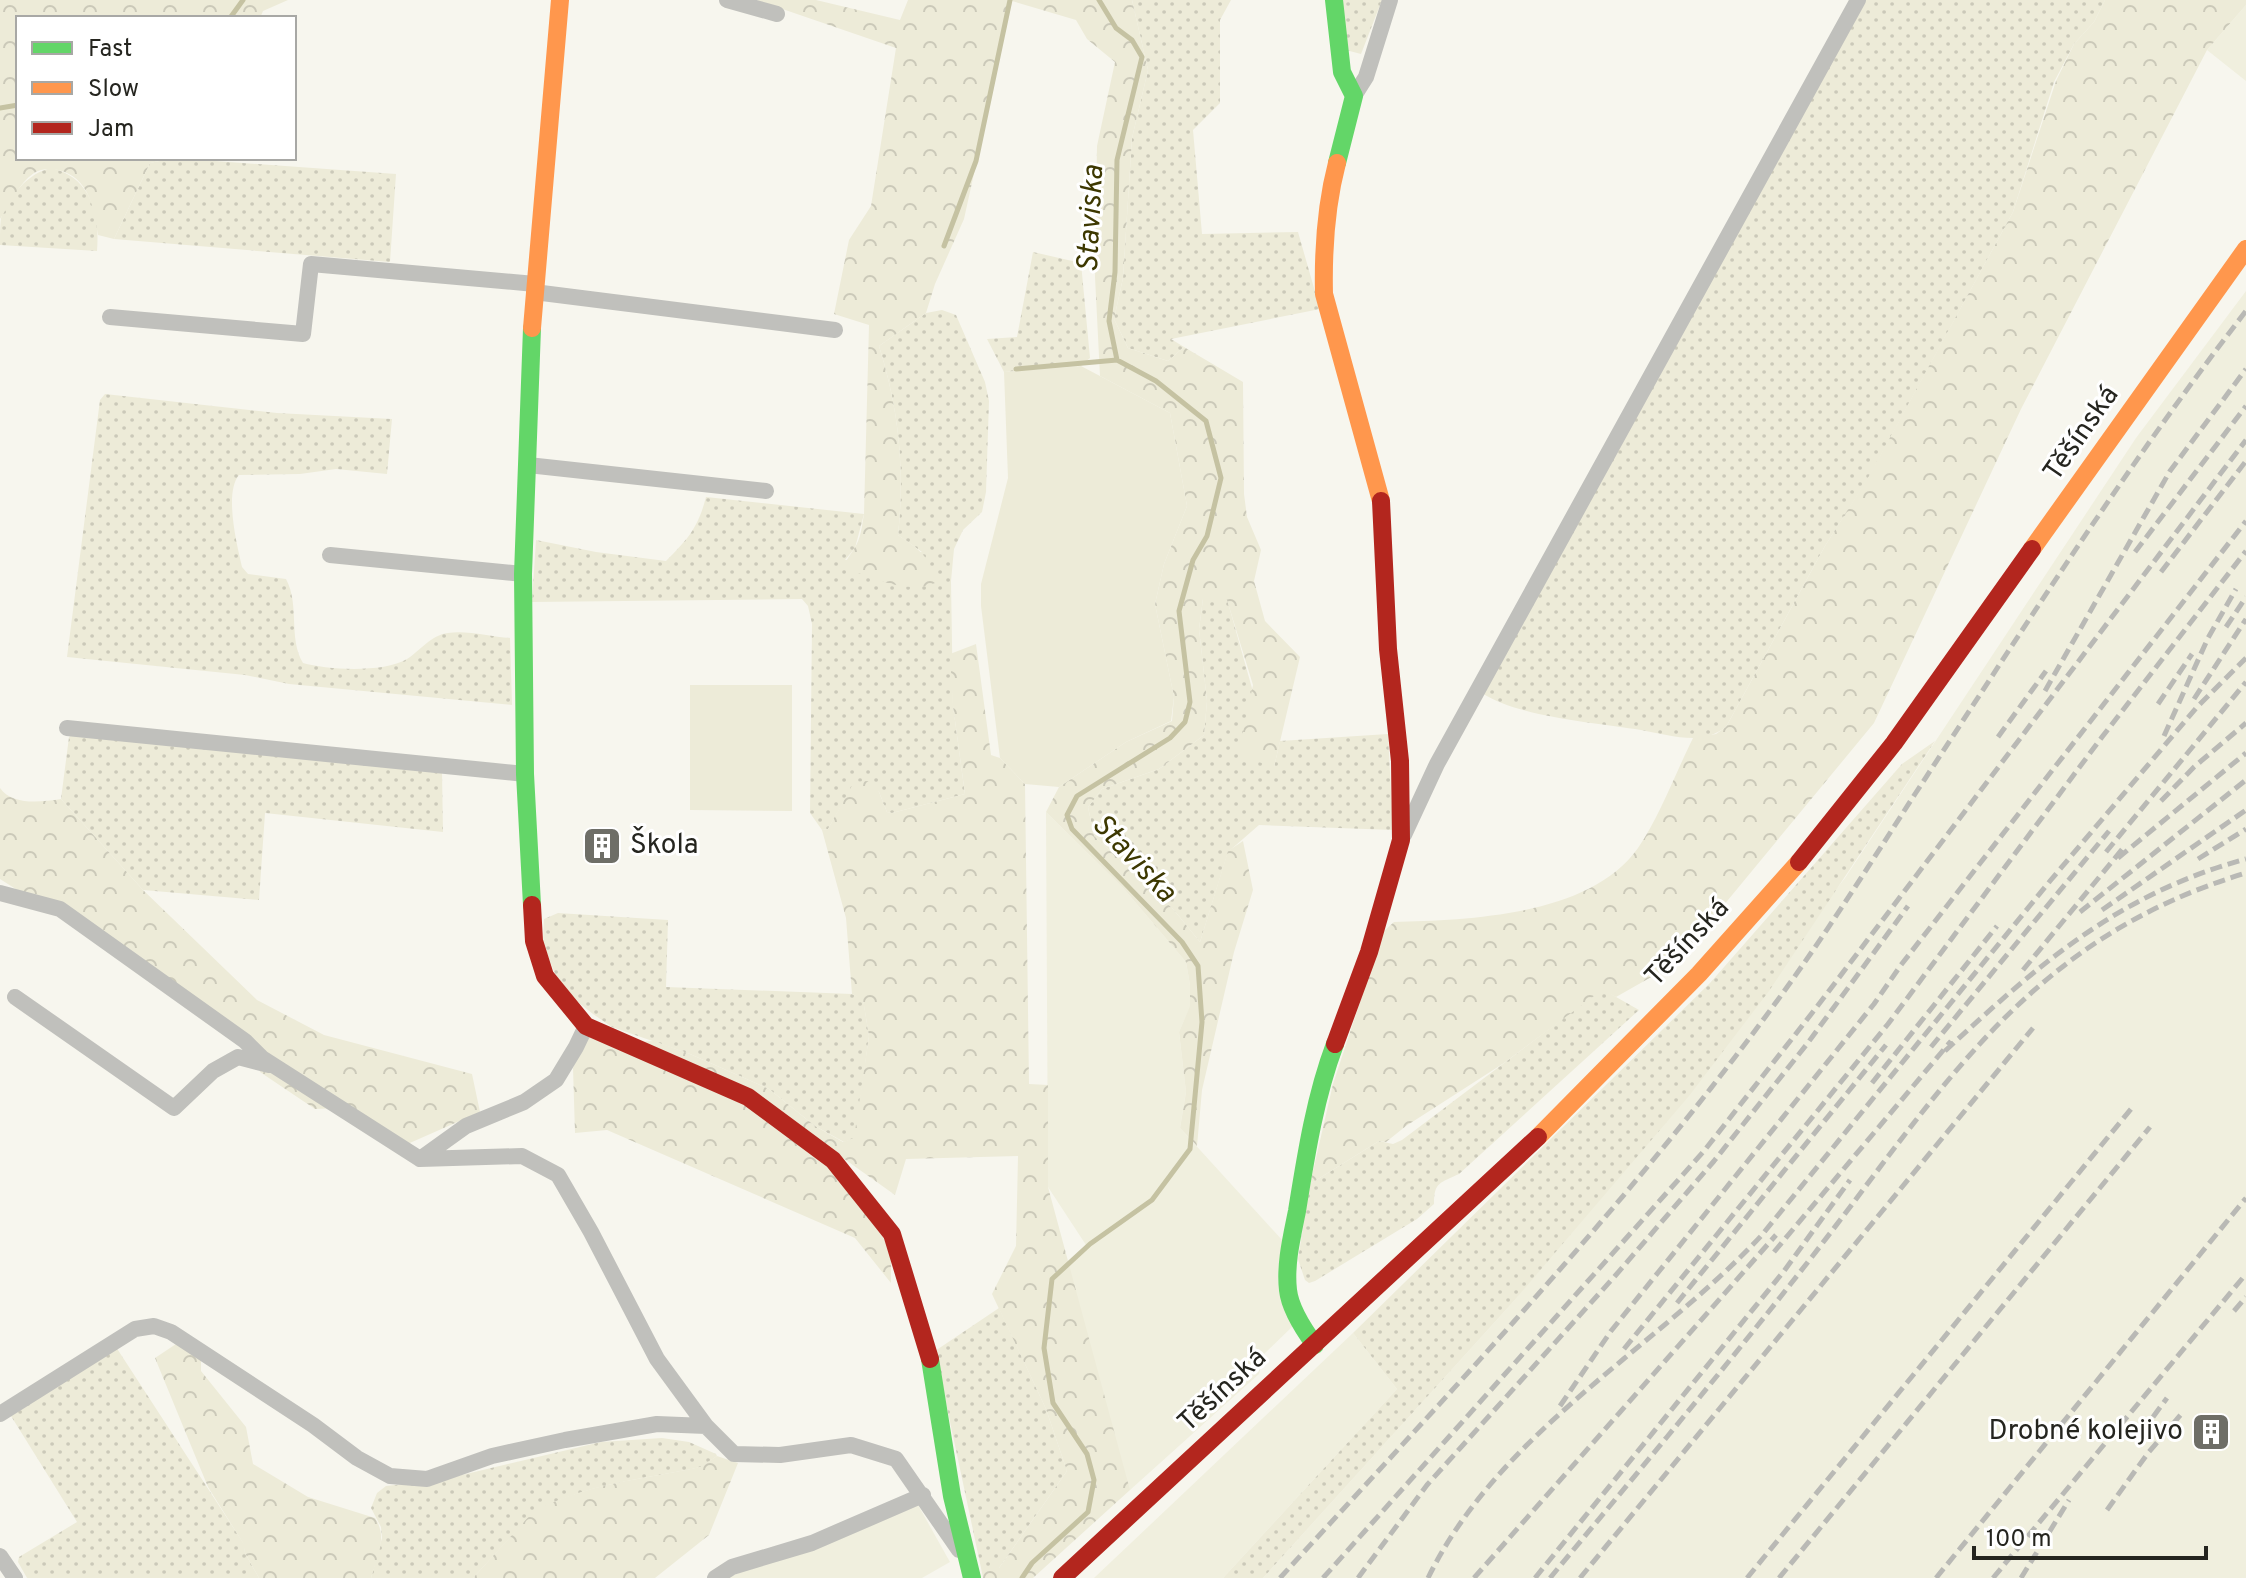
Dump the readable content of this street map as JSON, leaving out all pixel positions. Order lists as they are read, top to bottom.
{
  "streets": {
    "street": ["Těšínská"]
  },
  "water": ["Staviska"],
  "places": {
    "building": ["Škola", "Drobné kolejivo"]
  },
  "legend": ["Fast", "Slow", "Jam"],
  "scale_bar": "100 m"
}
